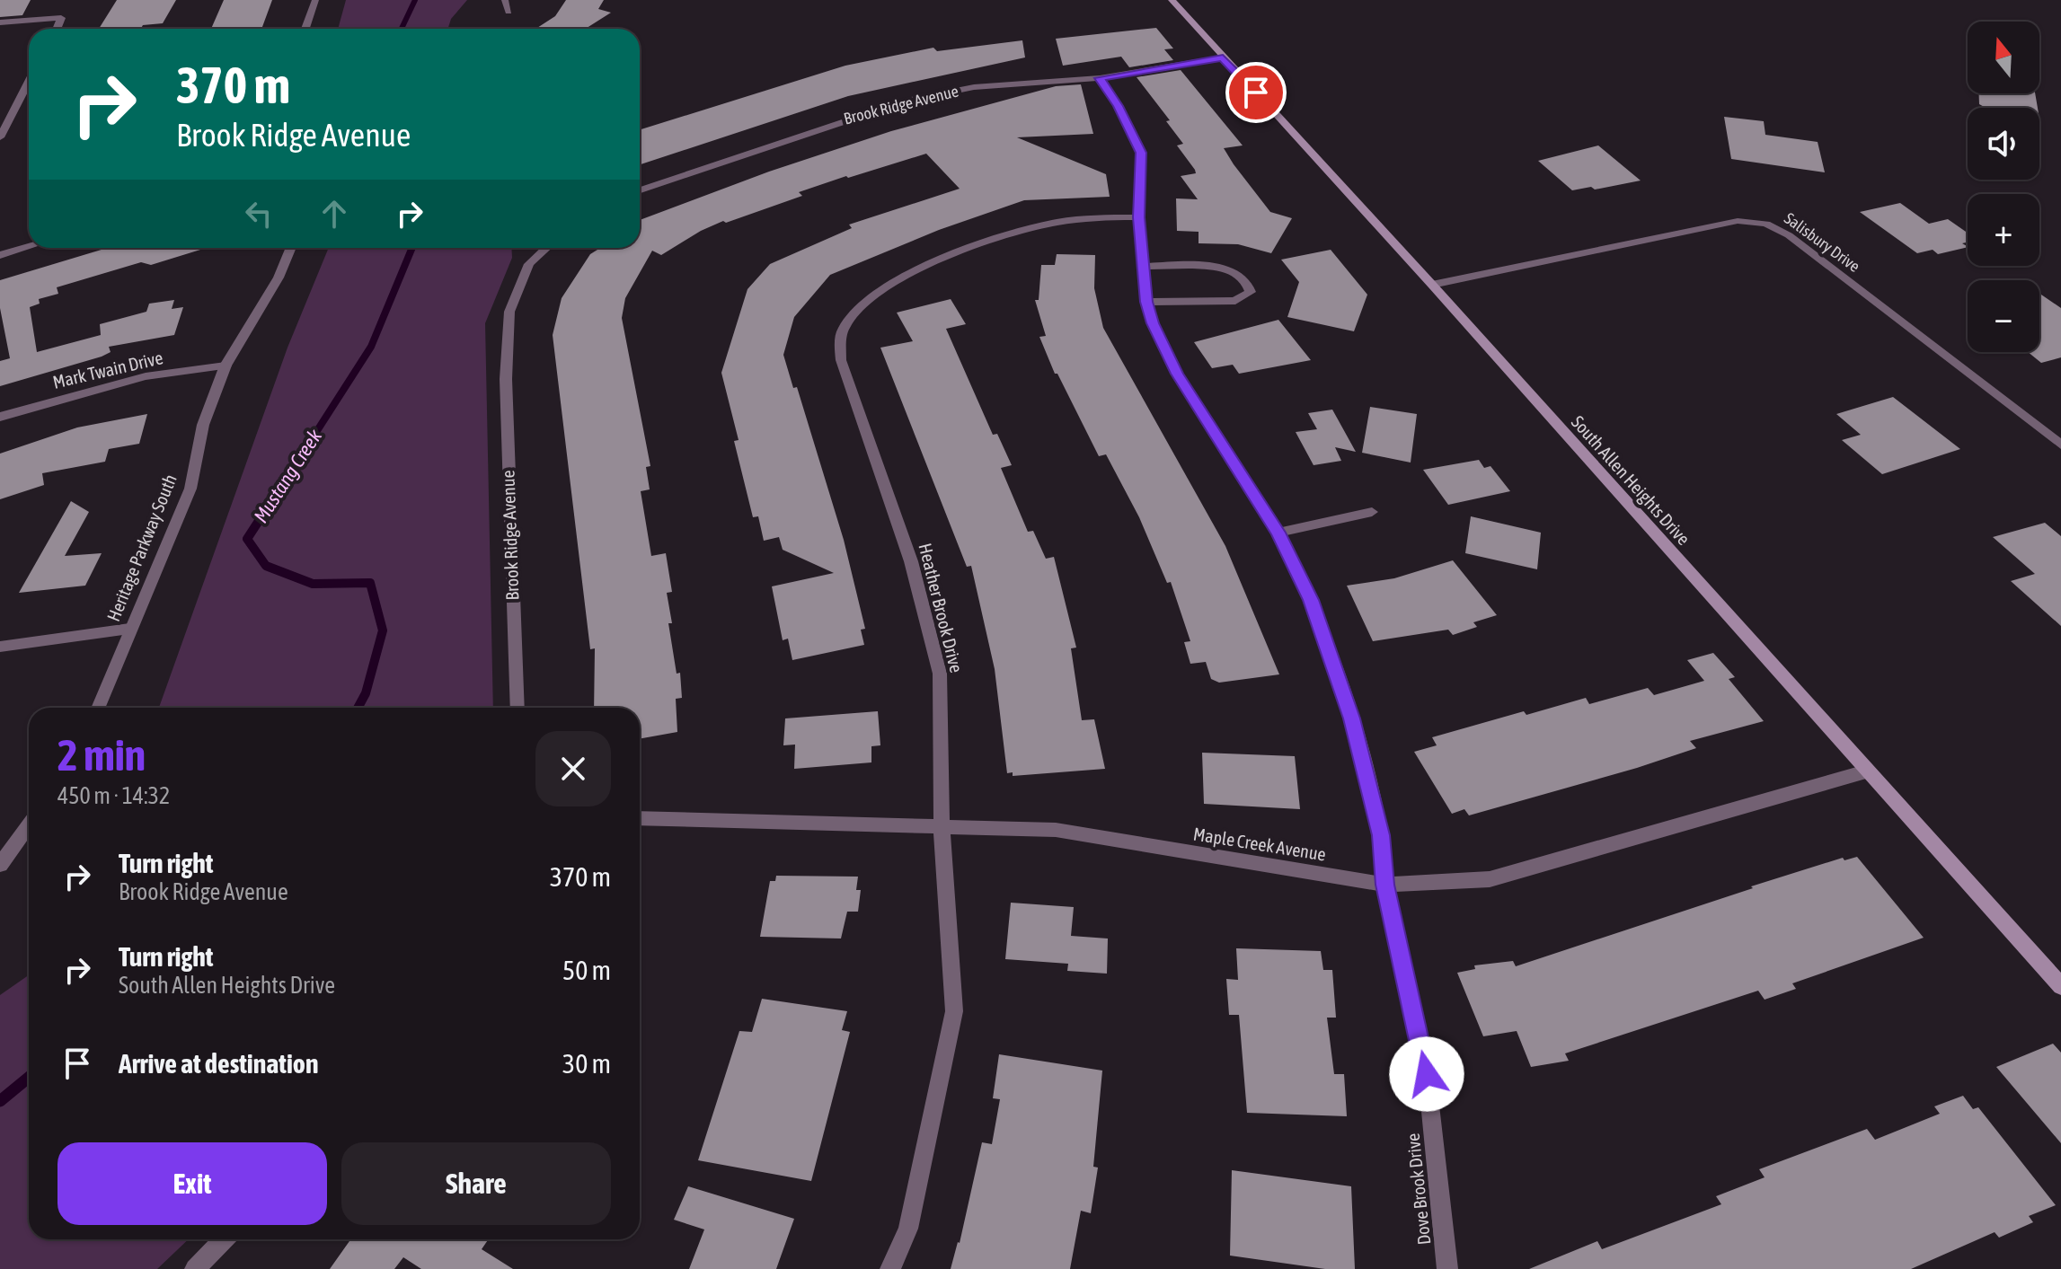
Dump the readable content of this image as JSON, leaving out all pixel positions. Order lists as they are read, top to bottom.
{
  "streets": {
    "main road": ["South Allen Heights Drive"],
    "street": [
      "Brook Ridge Avenue",
      "Salisbury Drive",
      "Mark Twain Drive",
      "Heritage Parkway South",
      "Heather Brook Drive",
      "Maple Creek Avenue",
      "Dove Brook Drive"
    ]
  },
  "crossings": [
    ["Brook Ridge Avenue", "South Allen Heights Drive"],
    ["Brook Ridge Avenue", "Dove Brook Drive"],
    ["Salisbury Drive", "South Allen Heights Drive"],
    ["Mark Twain Drive", "Heritage Parkway South"],
    ["South Allen Heights Drive", "Maple Creek Avenue"],
    ["Heather Brook Drive", "Maple Creek Avenue"],
    ["Heather Brook Drive", "Dove Brook Drive"],
    ["Maple Creek Avenue", "Dove Brook Drive"]
  ],
  "water": ["Mustang Creek"],
  "north": "top",
  "page": {
    "map_buttons": ["+", "−"],
    "turn": ["370 m", "Brook Ridge Avenue"],
    "heading": ["2 min", "450 m · 14:32"],
    "list": [
      {
        "name": "Turn right",
        "note": "Brook Ridge Avenue",
        "value": "370 m"
      },
      {
        "name": "Turn right",
        "note": "South Allen Heights Drive",
        "value": "50 m"
      },
      {
        "name": "Arrive at destination",
        "value": "30 m"
      }
    ],
    "buttons": ["Exit", "Share"]
  }
}
